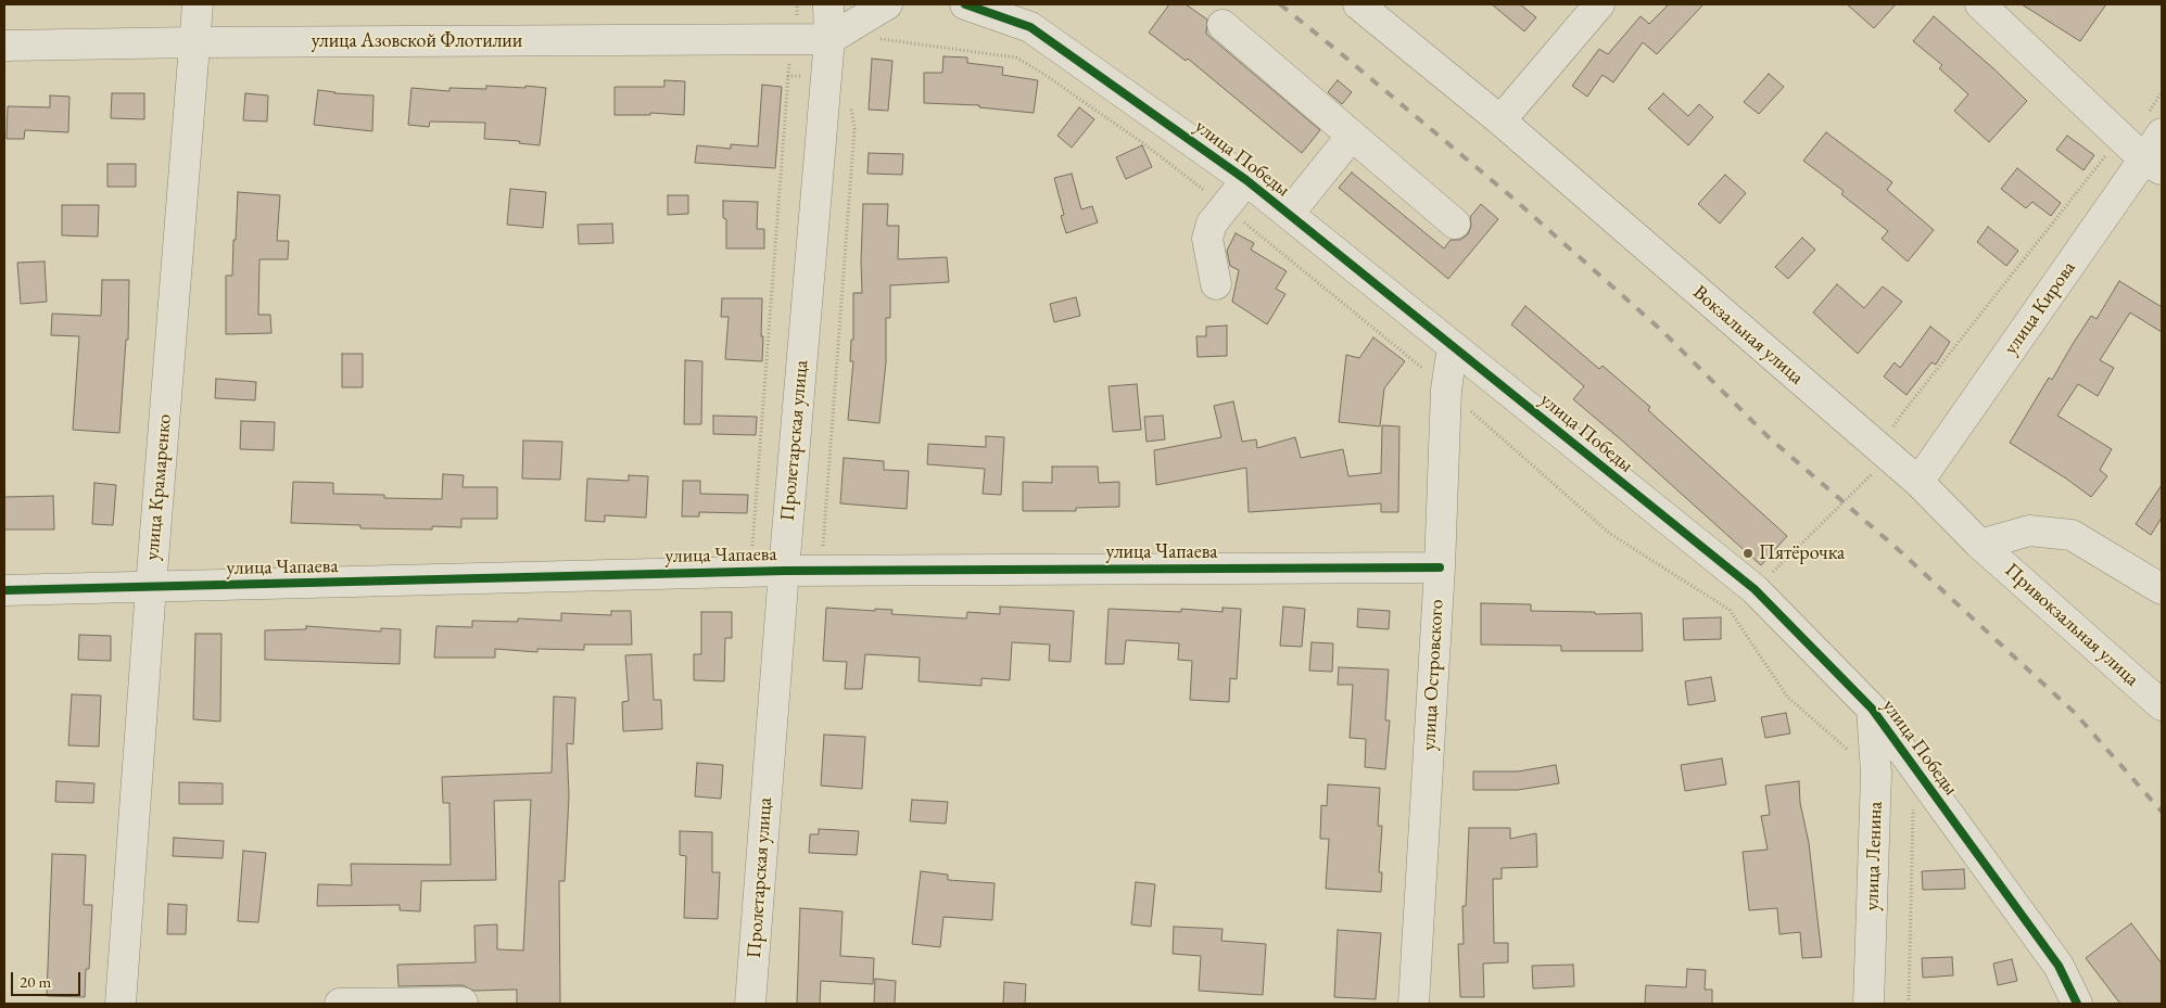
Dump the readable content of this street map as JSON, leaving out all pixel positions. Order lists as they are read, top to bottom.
{
  "streets": {
    "street": [
      "улица Азовской Флотилии",
      "улица Победы",
      "улица Кирова",
      "Вокзальная улица",
      "Пролетарская улица",
      "улица Крамаренко",
      "улица Чапаева",
      "Привокзальная улица",
      "улица Островского",
      "улица Ленина"
    ]
  },
  "crossings": [
    ["улица Азовской Флотилии", "Пролетарская улица"],
    ["улица Азовской Флотилии", "улица Крамаренко"],
    ["улица Победы", "улица Островского"],
    ["улица Победы", "улица Ленина"],
    ["улица Кирова", "Вокзальная улица"],
    ["Вокзальная улица", "Привокзальная улица"],
    ["Пролетарская улица", "улица Чапаева"],
    ["улица Крамаренко", "улица Чапаева"],
    ["улица Чапаева", "улица Островского"]
  ],
  "places": ["Пятёрочка"],
  "scale_bar": "20 m"
}
